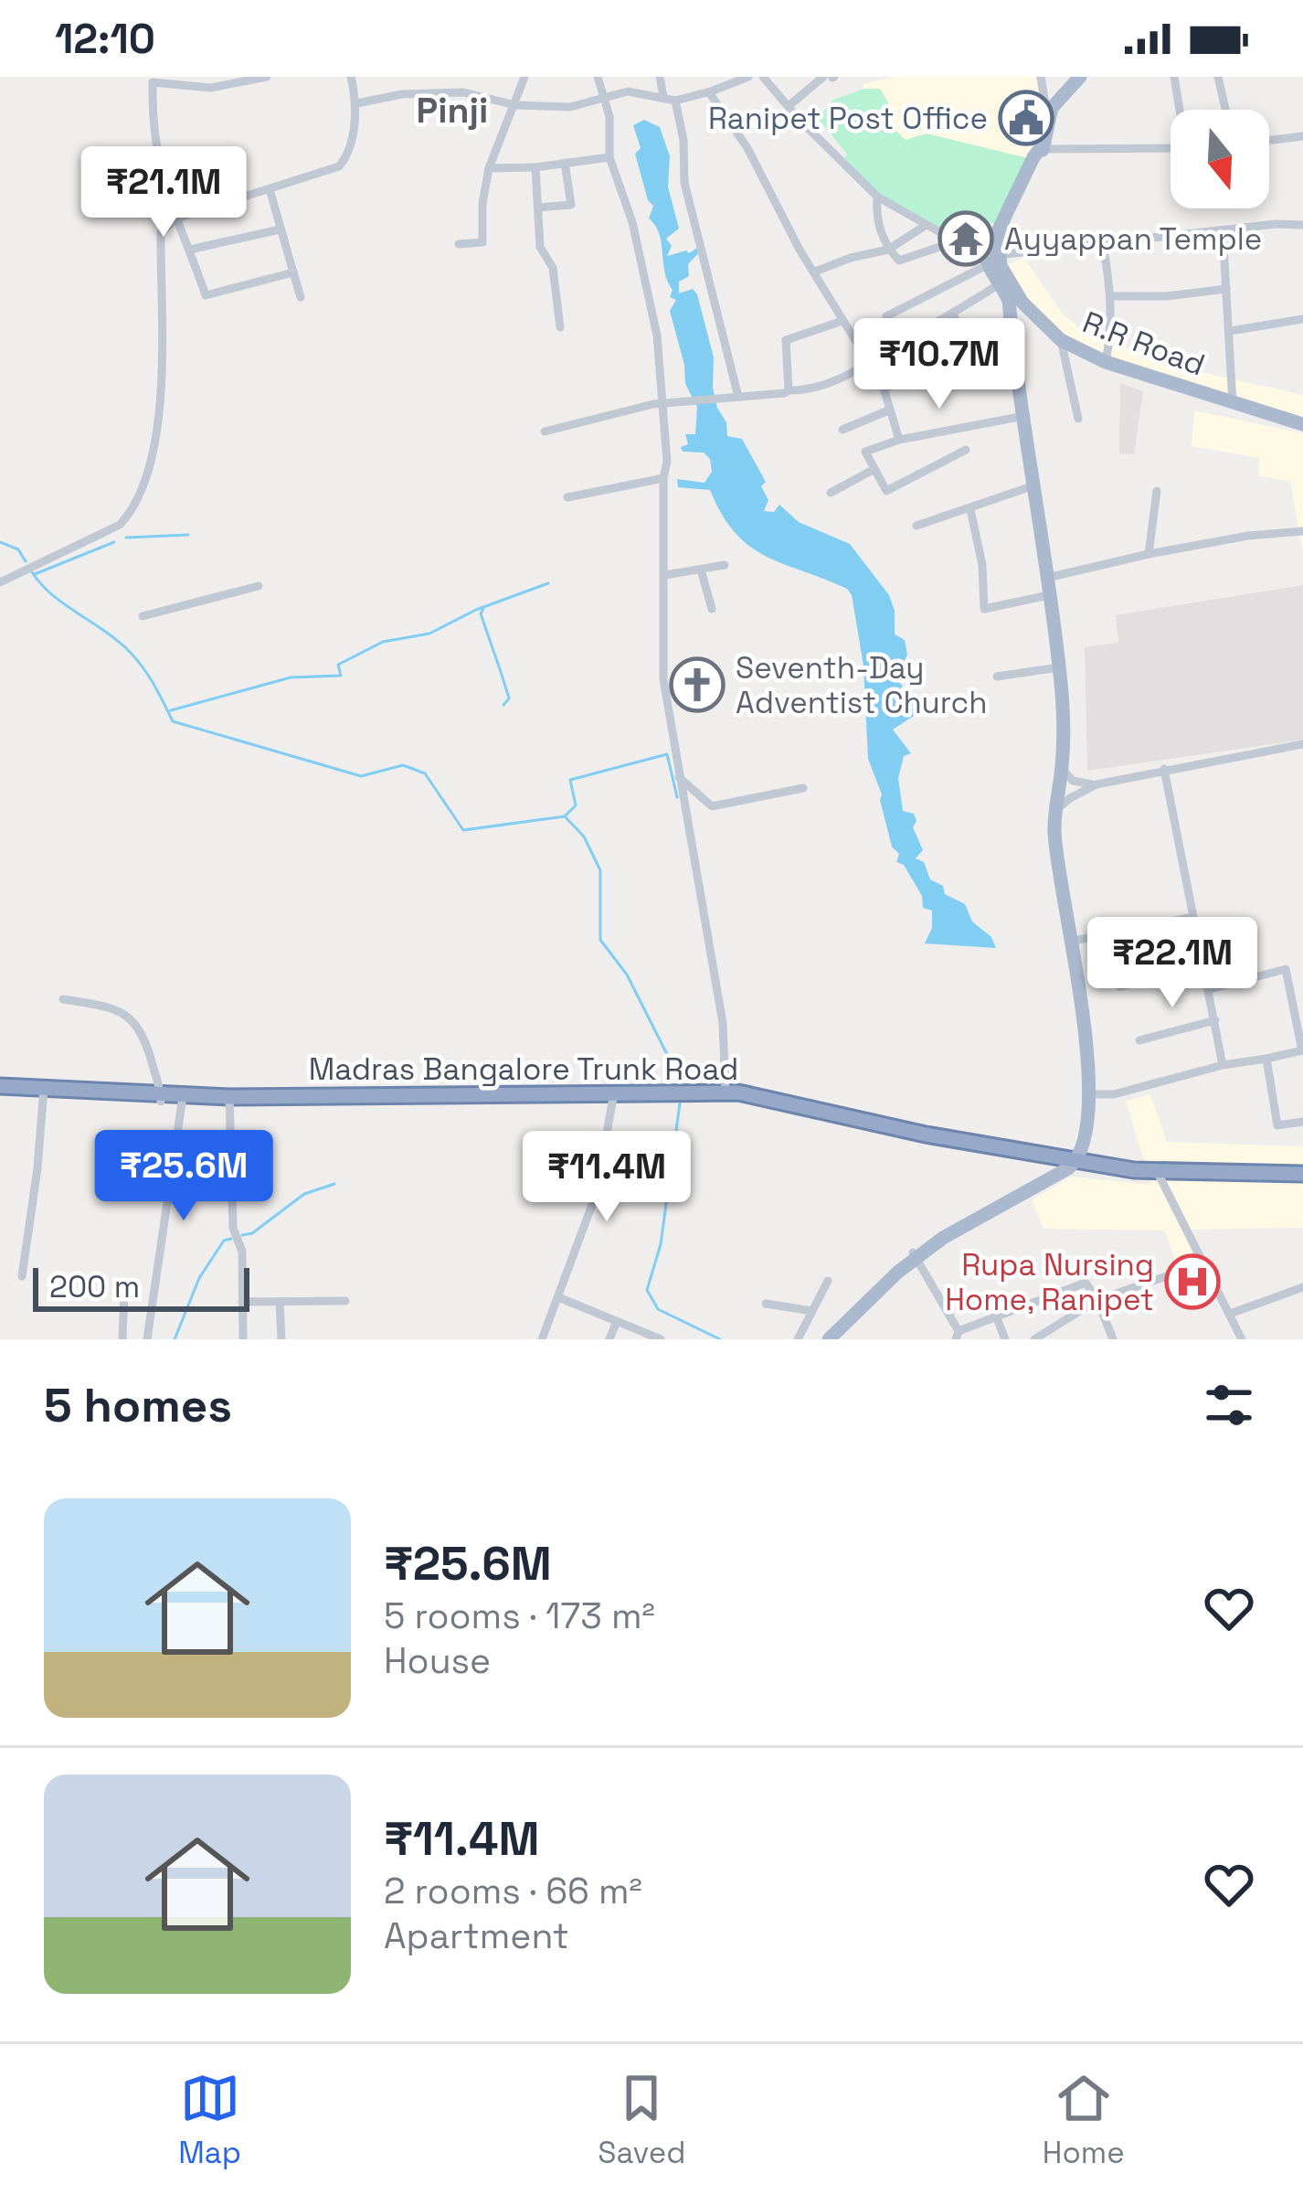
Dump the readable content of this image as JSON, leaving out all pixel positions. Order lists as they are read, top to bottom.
{
  "streets": {
    "highway": ["Madras Bangalore Trunk Road"],
    "main road": ["R.R Road"]
  },
  "districts": ["Pinji"],
  "places": {
    "public building": ["Ranipet Post Office"],
    "temple": ["Ayyappan Temple"],
    "church": ["Seventh-Day Adventist Church"],
    "hospital": ["Rupa Nursing Home, Ranipet"]
  },
  "scale_bar": "200 m",
  "north": "bottom",
  "page": {
    "status": "12:10",
    "price": [
      "₹21.1M",
      "₹10.7M",
      "₹22.1M",
      "₹25.6M",
      "₹11.4M"
    ],
    "scale": "200 m",
    "heading": "5 homes",
    "list": [
      {
        "name": "₹25.6M",
        "note": "5 rooms · 173 m² · House"
      },
      {
        "name": "₹11.4M",
        "note": "2 rooms · 66 m² · Apartment"
      }
    ],
    "tabs": ["Map", "Saved", "Home"]
  }
}
